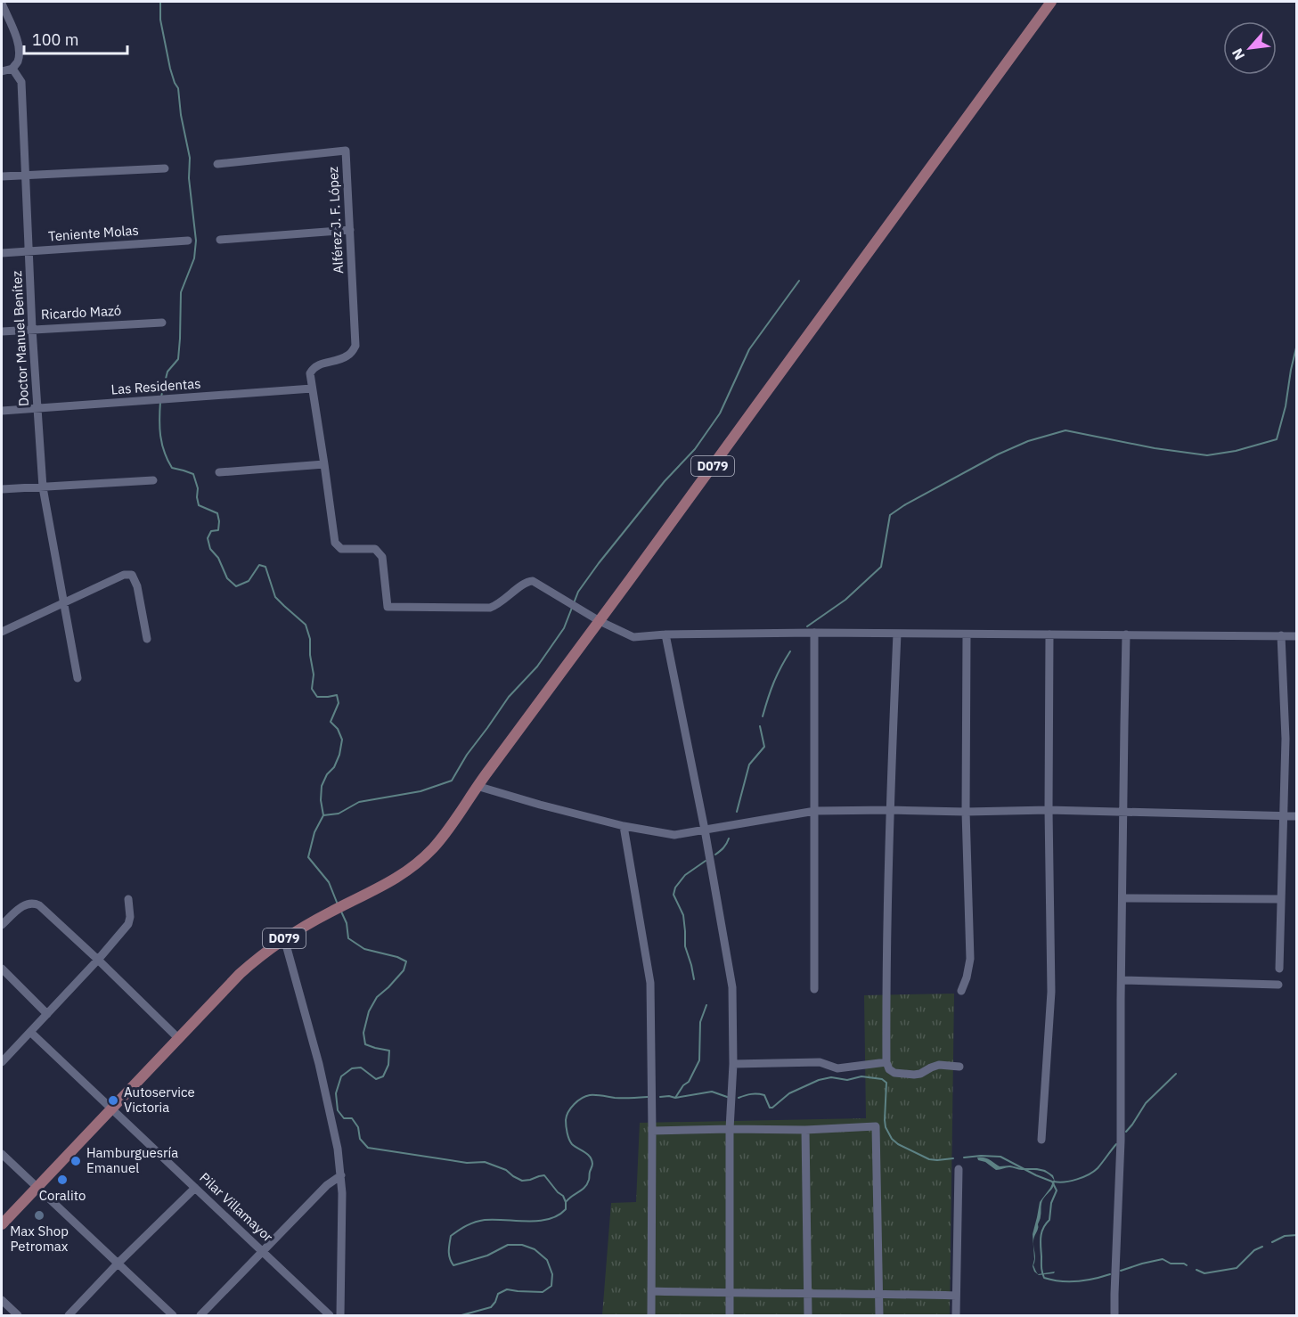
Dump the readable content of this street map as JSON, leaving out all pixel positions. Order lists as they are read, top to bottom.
{
  "streets": {
    "main road": ["D079"],
    "street": [
      "Alférez J. F. López",
      "Teniente Molas",
      "Ricardo Mazó",
      "Doctor Manuel Benítez",
      "Las Residentas",
      "Pilar Villamayor"
    ]
  },
  "crossings": [
    ["Alférez J. F. López", "Las Residentas"],
    ["Teniente Molas", "Doctor Manuel Benítez"],
    ["Ricardo Mazó", "Doctor Manuel Benítez"],
    ["Doctor Manuel Benítez", "Las Residentas"],
    ["D079", "Pilar Villamayor"]
  ],
  "places": [
    "Autoservice Victoria",
    "Hamburguesría Emanuel",
    "Coralito",
    "Max Shop Petromax"
  ],
  "scale_bar": "100 m",
  "north": "bottom left"
}
